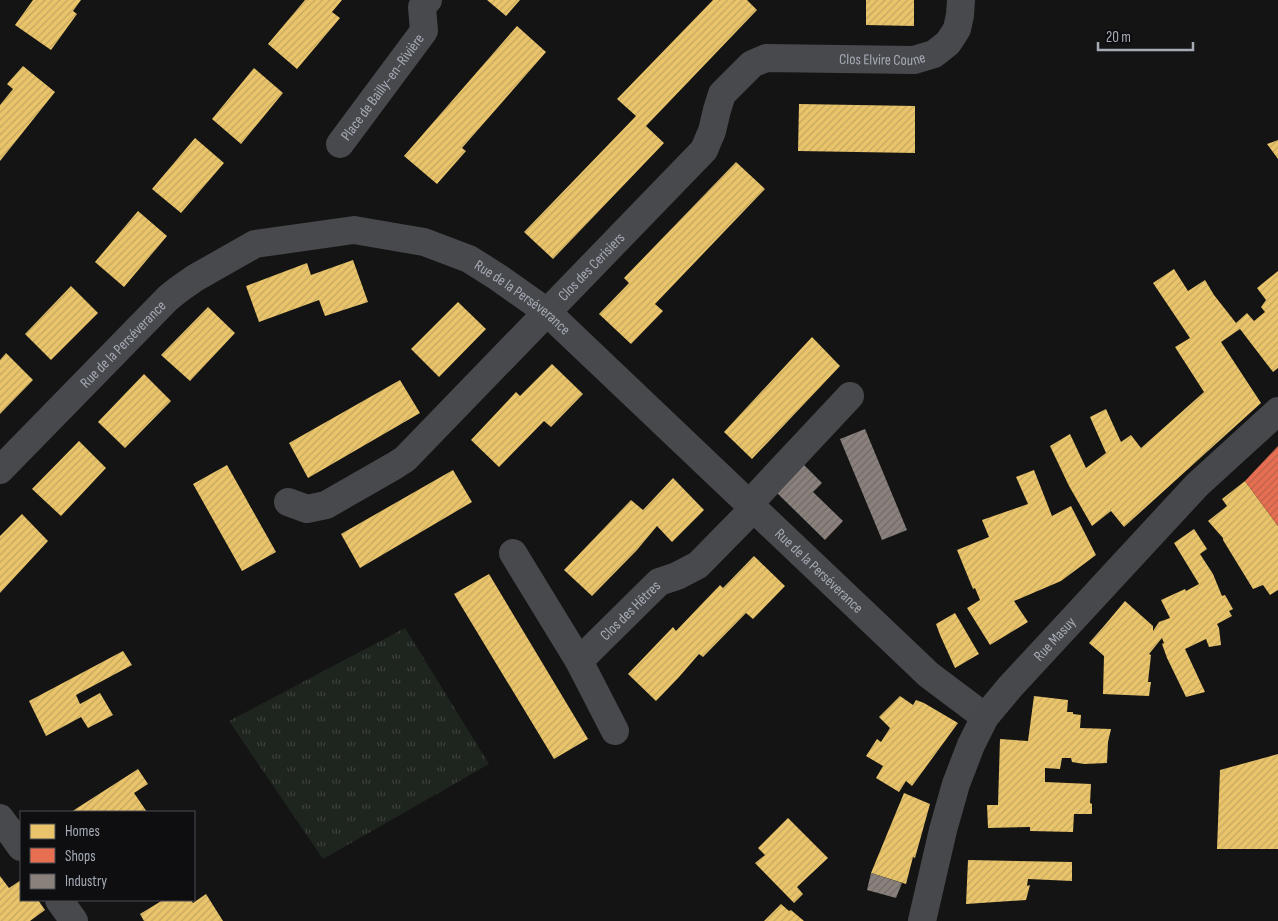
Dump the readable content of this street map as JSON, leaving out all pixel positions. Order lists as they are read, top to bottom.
{
  "streets": {
    "street": [
      "Clos Elvire Coune",
      "Place de Bailly-en-Rivière",
      "Clos des Cerisiers",
      "Rue de la Perséverance",
      "Clos des Hêtres",
      "Rue Masuy"
    ]
  },
  "crossings": [
    ["Clos Elvire Coune", "Clos des Cerisiers"],
    ["Clos des Cerisiers", "Rue de la Perséverance"],
    ["Rue de la Perséverance", "Clos des Hêtres"],
    ["Rue de la Perséverance", "Rue Masuy"]
  ],
  "legend": ["Homes", "Shops", "Industry"],
  "scale_bar": "20 m"
}
